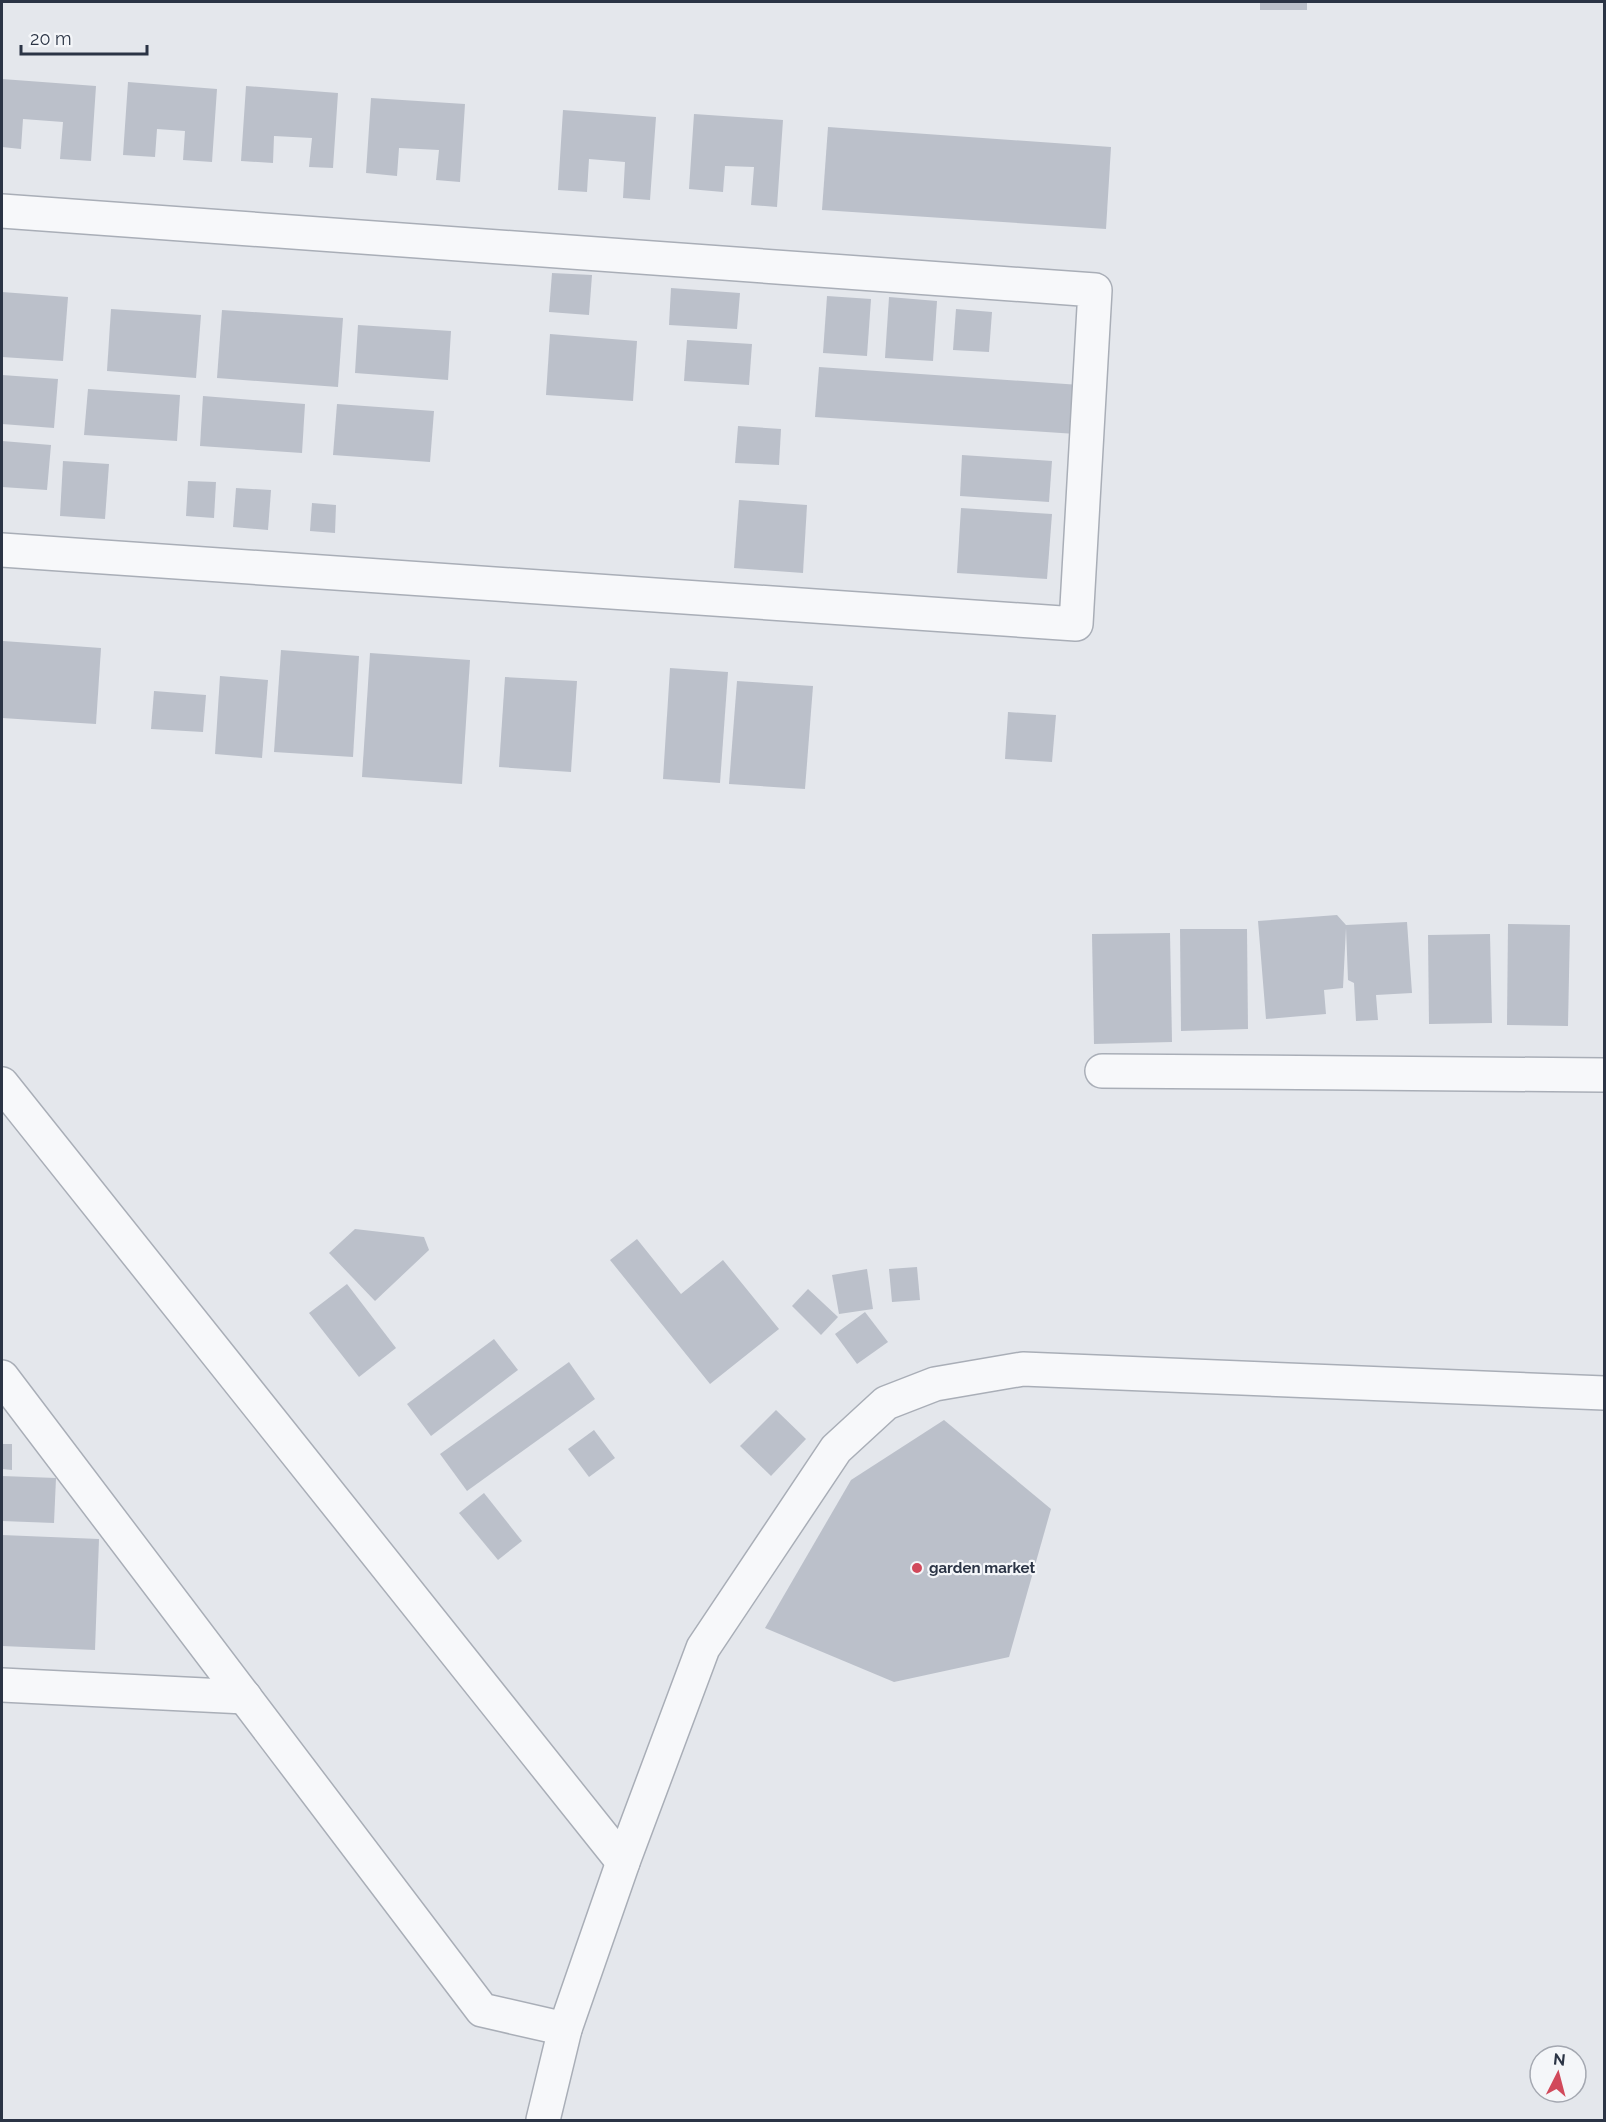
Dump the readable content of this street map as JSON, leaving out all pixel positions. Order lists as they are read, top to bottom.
{
  "places": ["garden market"],
  "scale_bar": "20 m",
  "north": "top"
}
